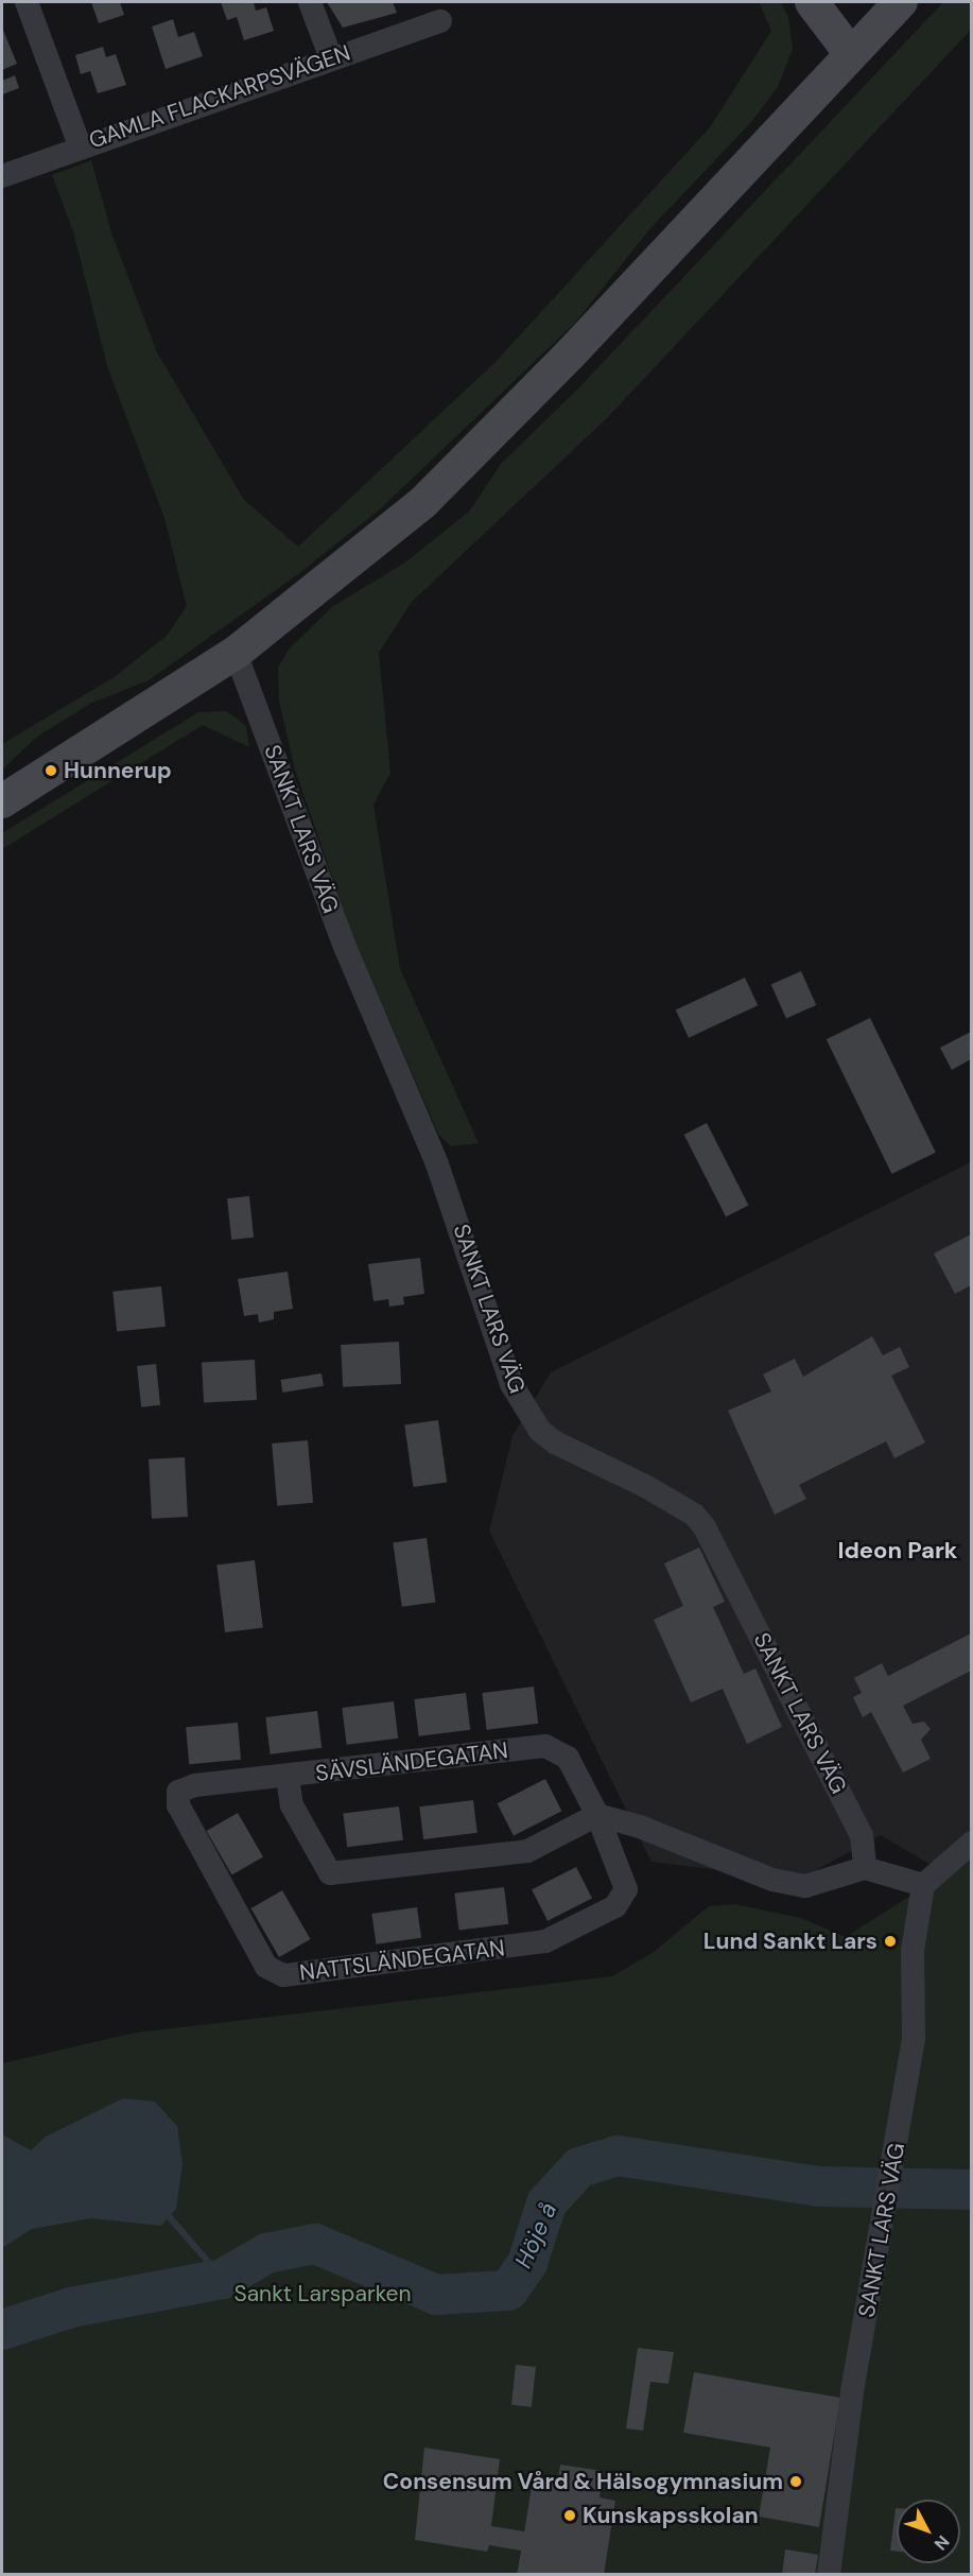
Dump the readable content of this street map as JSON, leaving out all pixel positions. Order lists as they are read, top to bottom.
{
  "streets": {
    "street": [
      "GAMLA FLACKARPSVÄGEN",
      "SANKT LARS VÄG",
      "SÄVSLÄNDEGATAN",
      "NATTSLÄNDEGATAN"
    ]
  },
  "crossings": [
    ["SÄVSLÄNDEGATAN", "NATTSLÄNDEGATAN"]
  ],
  "districts": ["Ideon Park"],
  "water": ["Höje å"],
  "parks": ["Sankt Larsparken"],
  "places": [
    "Hunnerup",
    "Lund Sankt Lars",
    "Consensum Vård & Hälsogymnasium",
    "Kunskapsskolan"
  ],
  "north": "bottom right"
}
